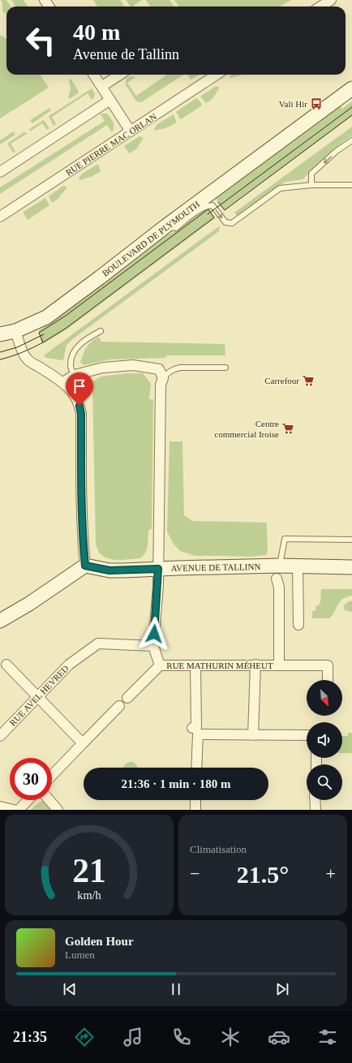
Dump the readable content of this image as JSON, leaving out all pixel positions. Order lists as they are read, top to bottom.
{
  "streets": {
    "main road": ["BOULEVARD DE PLYMOUTH", "AVENUE DE TALLINN"],
    "street": ["RUE PIERRE MAC ORLAN", "RUE MATHURIN MÉHEUT", "RUE AVEL HEVRED"]
  },
  "crossings": [
    ["AVENUE DE TALLINN", "RUE MATHURIN MÉHEUT"],
    ["RUE MATHURIN MÉHEUT", "RUE AVEL HEVRED"]
  ],
  "places": {
    "bus stop": ["Vali Hir"],
    "supermarket": ["Carrefour", "Centre commercial Iroise"]
  },
  "north": "bottom right",
  "page": {
    "turn": ["40 m", "Avenue de Tallinn"],
    "limit": "30",
    "trip": "21:36 · 1 min · 180 m",
    "tile": "Climatisation",
    "heat": ["−", "21.5°", "+"],
    "song": ["Golden Hour", "Lumen"],
    "tabs": "21:35",
    "gauge": ["21", "km/h"]
  }
}
